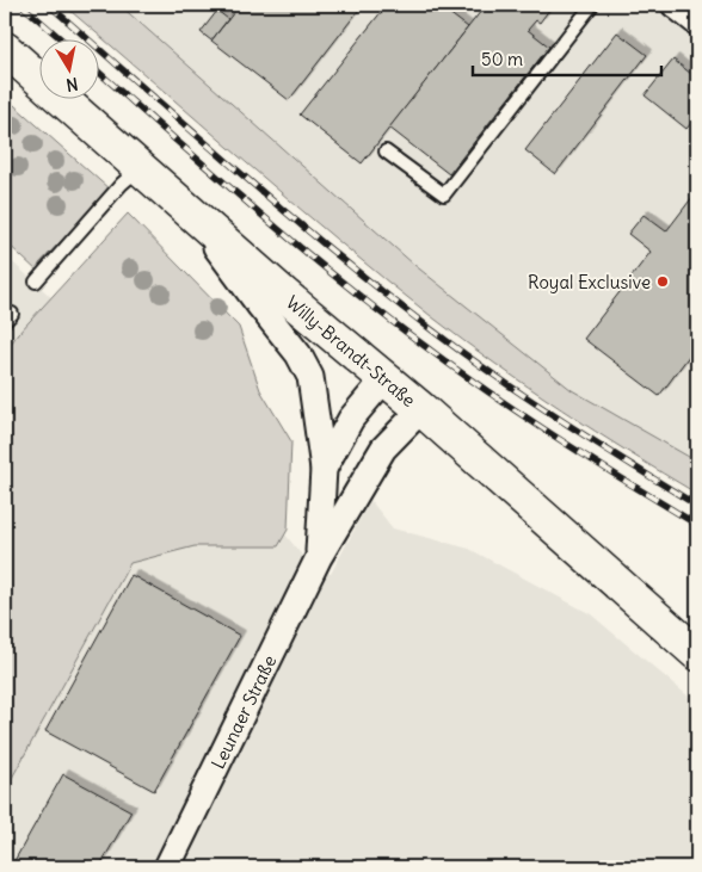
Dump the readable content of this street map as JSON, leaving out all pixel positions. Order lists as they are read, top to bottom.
{
  "streets": {
    "main road": ["Willy-Brandt-Straße"],
    "street": ["Leunaer Straße"]
  },
  "crossings": [
    ["Willy-Brandt-Straße", "Leunaer Straße"]
  ],
  "places": ["Royal Exclusive"],
  "scale_bar": "50 m",
  "north": "bottom"
}
